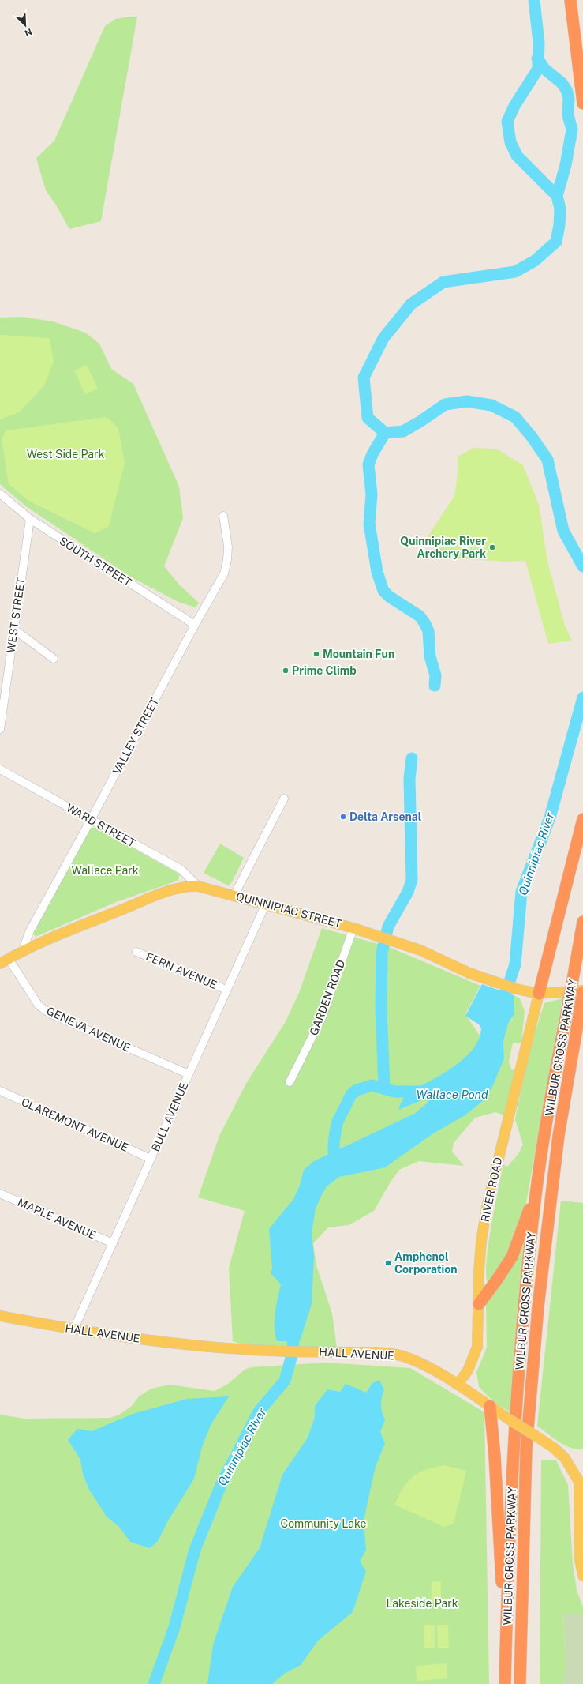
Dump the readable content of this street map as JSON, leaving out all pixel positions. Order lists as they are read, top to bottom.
{
  "streets": {
    "highway": ["WILBUR CROSS PARKWAY"],
    "main road": ["QUINNIPIAC STREET", "RIVER ROAD", "HALL AVENUE"],
    "street": [
      "SOUTH STREET",
      "WEST STREET",
      "VALLEY STREET",
      "WARD STREET",
      "FERN AVENUE",
      "GARDEN ROAD",
      "GENEVA AVENUE",
      "BULL AVENUE",
      "CLAREMONT AVENUE",
      "MAPLE AVENUE"
    ]
  },
  "crossings": [
    ["SOUTH STREET", "WEST STREET"],
    ["SOUTH STREET", "VALLEY STREET"],
    ["VALLEY STREET", "WARD STREET"],
    ["VALLEY STREET", "QUINNIPIAC STREET"],
    ["WARD STREET", "QUINNIPIAC STREET"],
    ["QUINNIPIAC STREET", "GARDEN ROAD"],
    ["QUINNIPIAC STREET", "GENEVA AVENUE"],
    ["QUINNIPIAC STREET", "WILBUR CROSS PARKWAY"],
    ["QUINNIPIAC STREET", "BULL AVENUE"],
    ["QUINNIPIAC STREET", "RIVER ROAD"],
    ["FERN AVENUE", "BULL AVENUE"],
    ["GENEVA AVENUE", "BULL AVENUE"],
    ["BULL AVENUE", "CLAREMONT AVENUE"],
    ["BULL AVENUE", "MAPLE AVENUE"],
    ["BULL AVENUE", "HALL AVENUE"],
    ["RIVER ROAD", "HALL AVENUE"]
  ],
  "water": ["Quinnipiac River", "Wallace Pond"],
  "parks": [
    "West Side Park",
    "Wallace Park",
    "Community Lake",
    "Lakeside Park"
  ],
  "places": [
    "Quinnipiac River Archery Park",
    "Mountain Fun",
    "Prime Climb",
    "Delta Arsenal",
    "Amphenol Corporation"
  ],
  "north": "bottom right"
}
